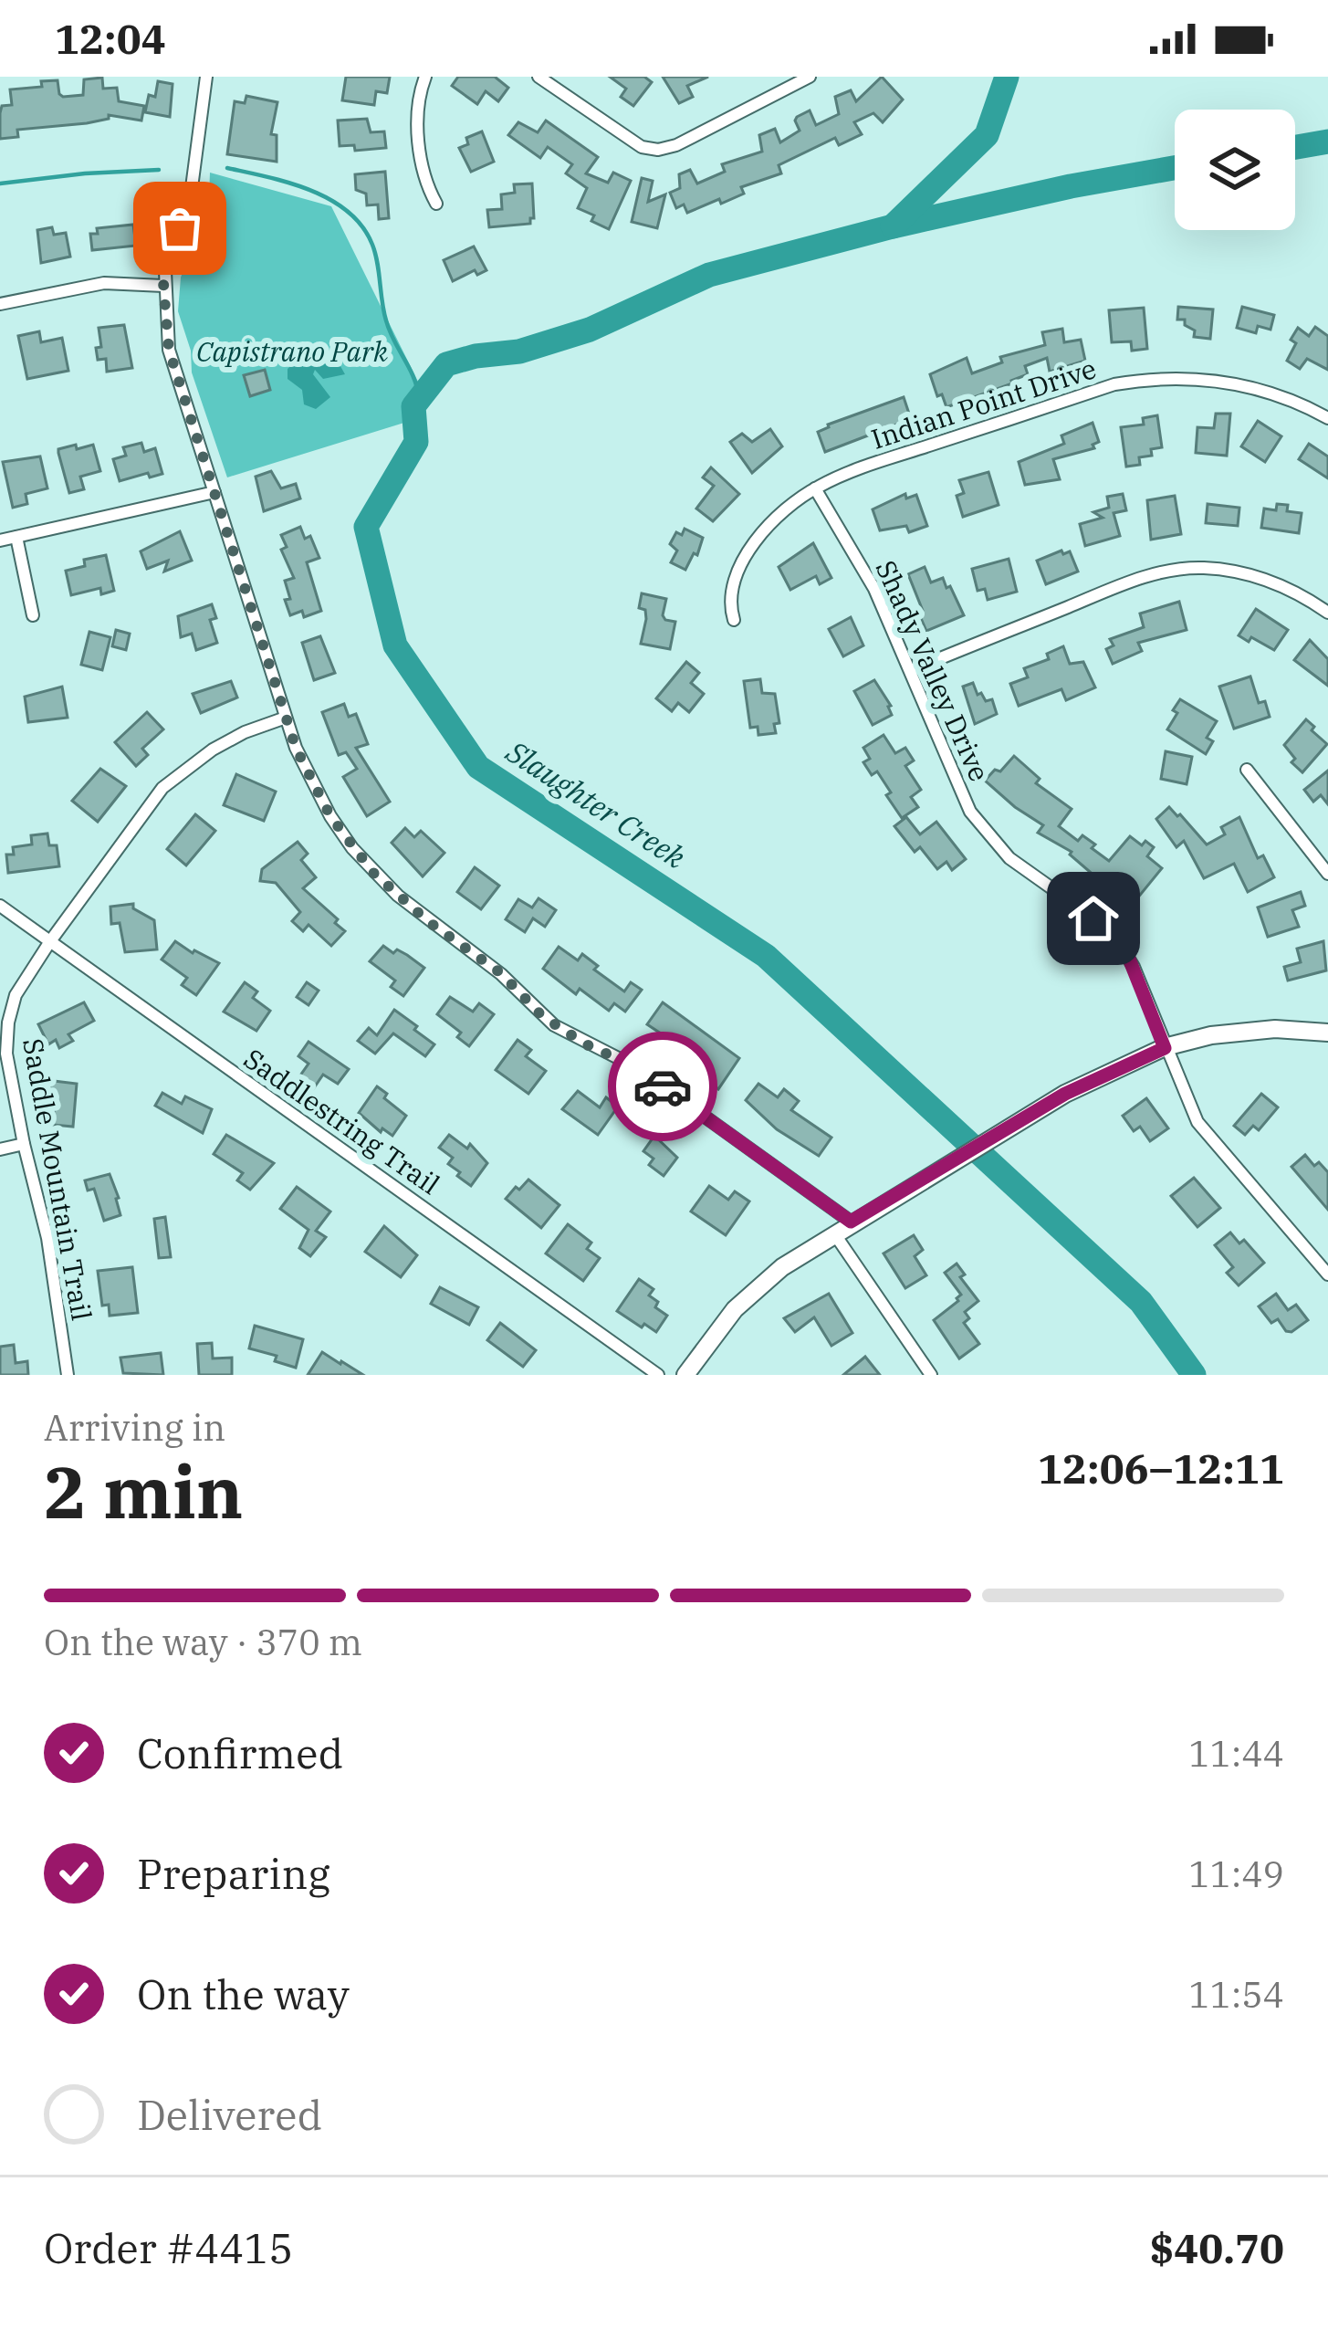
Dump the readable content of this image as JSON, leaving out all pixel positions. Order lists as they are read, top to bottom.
{
  "streets": {
    "street": [
      "Indian Point Drive",
      "Shady Valley Drive",
      "Saddlestring Trail",
      "Saddle Mountain Trail"
    ]
  },
  "crossings": [
    ["Indian Point Drive", "Shady Valley Drive"],
    ["Saddlestring Trail", "Saddle Mountain Trail"]
  ],
  "water": ["Slaughter Creek"],
  "parks": ["Capistrano Park"],
  "page": {
    "status": "12:04",
    "heading": ["2 min", "Arriving in", "12:06–12:11"],
    "panel": ["Order #4415", "$40.70"],
    "bar": "On the way · 370 m",
    "list": [
      ["Confirmed", "11:44"],
      ["Preparing", "11:49"],
      ["On the way", "11:54"],
      "Delivered"
    ]
  }
}
